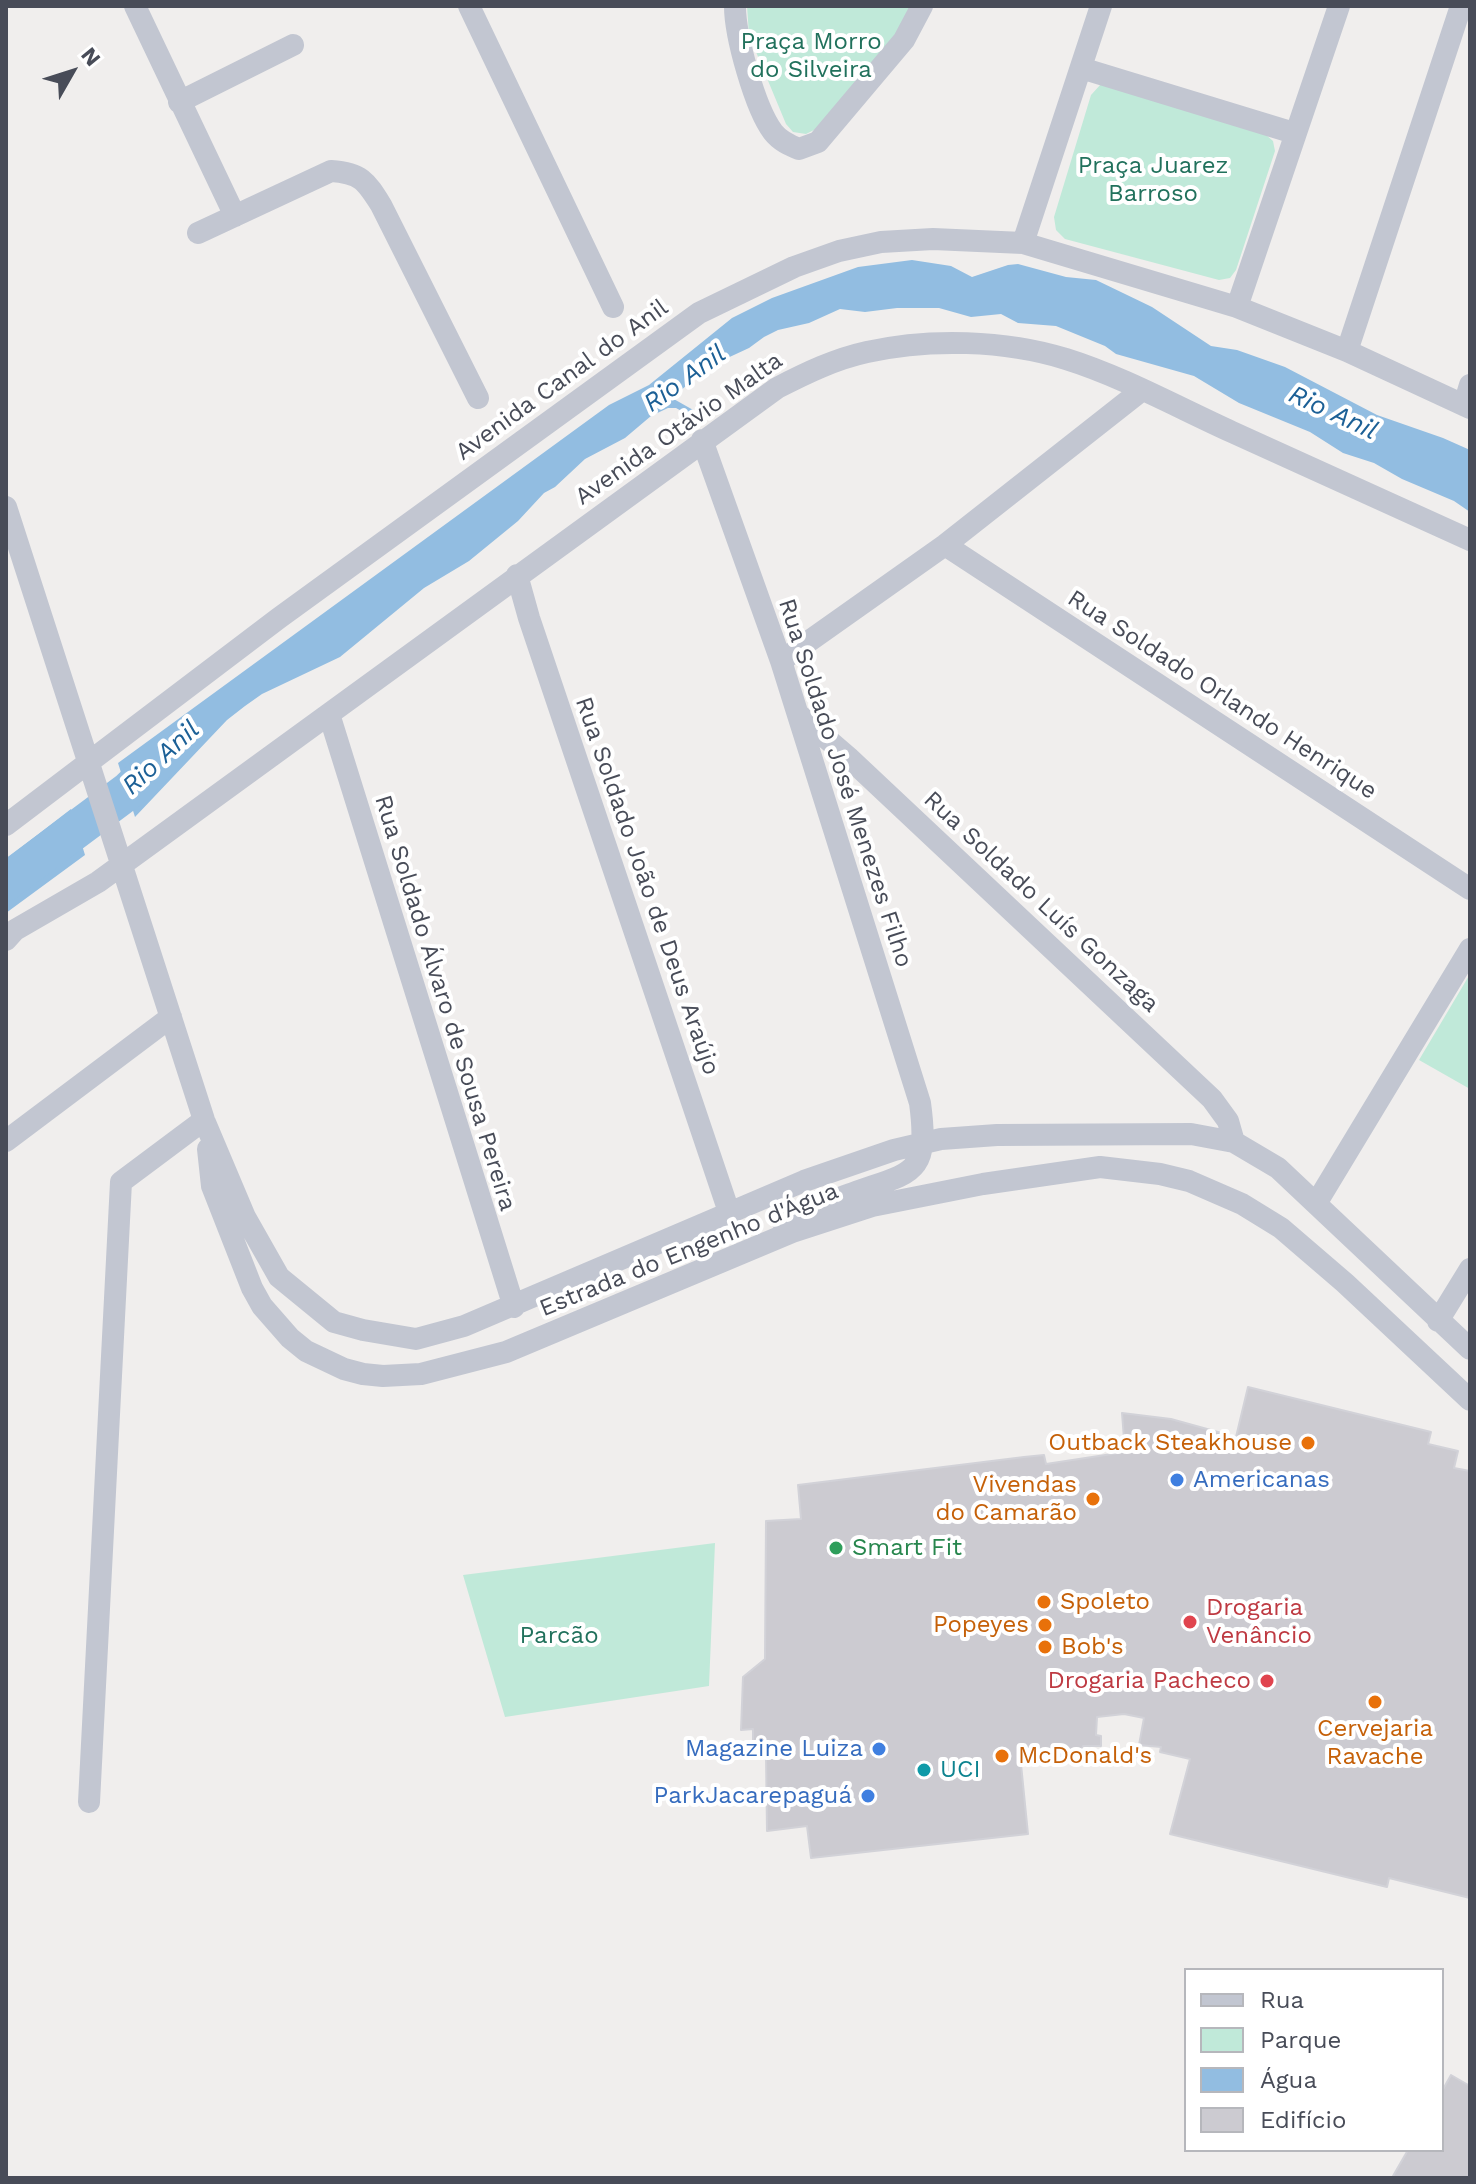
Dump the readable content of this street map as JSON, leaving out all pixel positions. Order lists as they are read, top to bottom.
{
  "streets": {
    "street": [
      "Avenida Canal do Anil",
      "Avenida Otávio Malta",
      "Rua Soldado Orlando Henrique",
      "Rua Soldado José Menezes Filho",
      "Rua Soldado João de Deus Araújo",
      "Rua Soldado Luís Gonzaga",
      "Rua Soldado Álvaro de Sousa Pereira",
      "Estrada do Engenho d'Água"
    ]
  },
  "crossings": [
    ["Avenida Canal do Anil", "Estrada do Engenho d'Água"],
    ["Avenida Otávio Malta", "Rua Soldado José Menezes Filho"],
    ["Avenida Otávio Malta", "Rua Soldado João de Deus Araújo"],
    ["Avenida Otávio Malta", "Rua Soldado Álvaro de Sousa Pereira"],
    ["Avenida Otávio Malta", "Estrada do Engenho d'Água"],
    ["Rua Soldado José Menezes Filho", "Rua Soldado Luís Gonzaga"],
    ["Rua Soldado José Menezes Filho", "Estrada do Engenho d'Água"],
    ["Rua Soldado João de Deus Araújo", "Estrada do Engenho d'Água"],
    ["Rua Soldado Luís Gonzaga", "Estrada do Engenho d'Água"],
    ["Rua Soldado Álvaro de Sousa Pereira", "Estrada do Engenho d'Água"]
  ],
  "water": ["Rio Anil"],
  "parks": ["Praça Morro do Silveira", "Praça Juarez Barroso", "Parcão"],
  "places": [
    "Outback Steakhouse",
    "Americanas",
    "Vivendas do Camarão",
    "Smart Fit",
    "Spoleto",
    "Drogaria Venâncio",
    "Popeyes",
    "Bob's",
    "Drogaria Pacheco",
    "Cervejaria Ravache",
    "Magazine Luiza",
    "McDonald's",
    "UCI",
    "ParkJacarepaguá"
  ],
  "legend": [
    "Rua",
    "Parque",
    "Água",
    "Edifício"
  ],
  "north": "top right"
}
